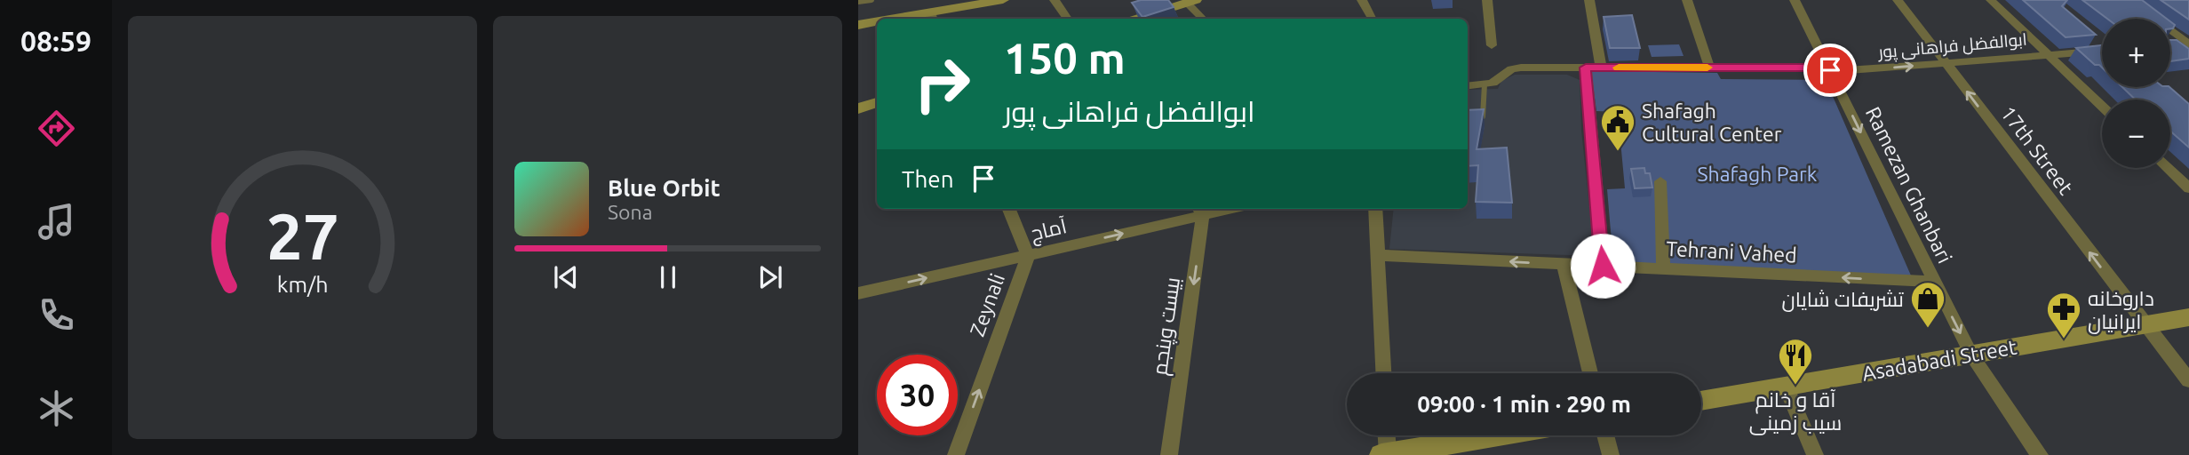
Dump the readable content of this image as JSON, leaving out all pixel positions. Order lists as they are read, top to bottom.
{
  "streets": {
    "main road": ["Asadabadi Street"],
    "street": [
      "ابوالفضل فراهانی پور",
      "17th Street",
      "Ramezan Ghanbari",
      "آماج",
      "Tehrani Vahed",
      "Zeynali",
      "بیست وپنجم"
    ]
  },
  "crossings": [
    ["ابوالفضل فراهانی پور", "17th Street"],
    ["ابوالفضل فراهانی پور", "Ramezan Ghanbari"],
    ["17th Street", "Asadabadi Street"],
    ["Ramezan Ghanbari", "Tehrani Vahed"],
    ["Ramezan Ghanbari", "Asadabadi Street"],
    ["آماج", "Zeynali"],
    ["آماج", "بیست وپنجم"]
  ],
  "one_way": [
    "Ramezan Ghanbari",
    "آماج",
    "Tehrani Vahed",
    "Zeynali",
    "بیست وپنجم"
  ],
  "parks": ["Shafagh Park"],
  "places": {
    "public building": ["Shafagh Cultural Center"],
    "shop": ["تشریفات شایان"],
    "pharmacy": ["داروخانه ایرانیان"],
    "restaurant": ["آقا و خانم سیب زمینی"]
  },
  "page": {
    "tabs": "08:59",
    "map_buttons": ["+", "−"],
    "turn": ["150 m", "ابوالفضل فراهانی پور"],
    "then": "Then",
    "song": ["Blue Orbit", "Sona"],
    "limit": "30",
    "trip": "09:00 · 1 min · 290 m",
    "gauge": ["27", "km/h"]
  }
}
